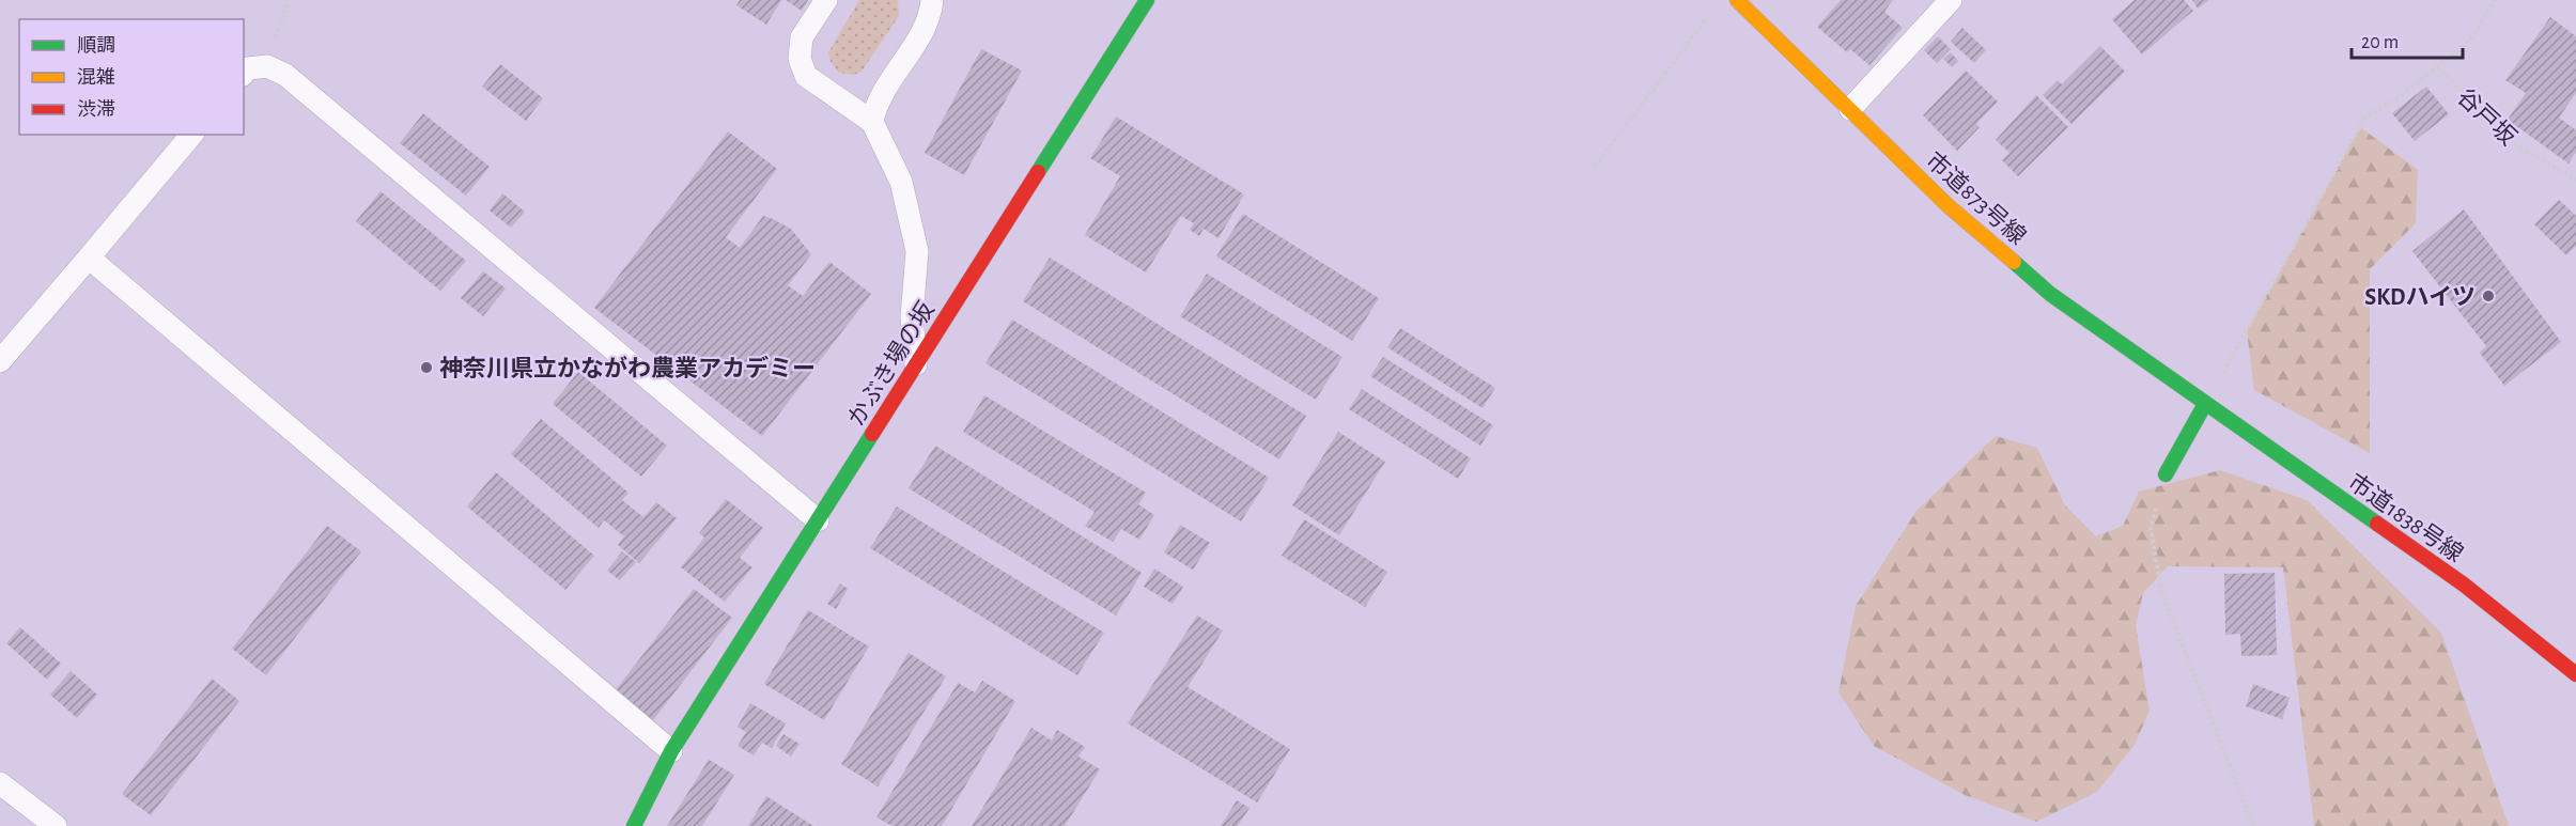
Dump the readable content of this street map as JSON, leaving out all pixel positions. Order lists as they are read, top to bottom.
{
  "streets": {
    "street": ["市道873号線", "かぶき場の坂", "市道1838号線"],
    "path": ["谷戸坂"]
  },
  "crossings": [
    ["市道873号線", "市道1838号線"]
  ],
  "places": ["SKDハイツ", "神奈川県立かながわ農業アカデミー"],
  "legend": ["順調", "混雑", "渋滞"],
  "scale_bar": "20 m"
}
